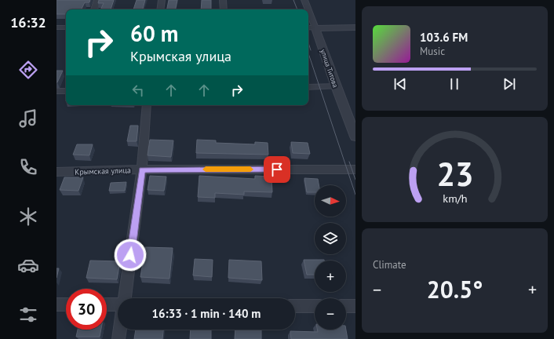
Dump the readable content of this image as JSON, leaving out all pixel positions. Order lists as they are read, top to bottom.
{
  "streets": {
    "street": ["улица Титова", "Крымская улица"]
  },
  "north": "right",
  "page": {
    "tabs": "16:32",
    "turn": ["60 m", "Крымская улица"],
    "song": ["103.6 FM", "Music"],
    "map_buttons": ["+", "−"],
    "tile": "Climate",
    "heat": ["−", "20.5°", "+"],
    "limit": "30",
    "trip": "16:33 · 1 min · 140 m",
    "gauge": ["23", "km/h"]
  }
}
